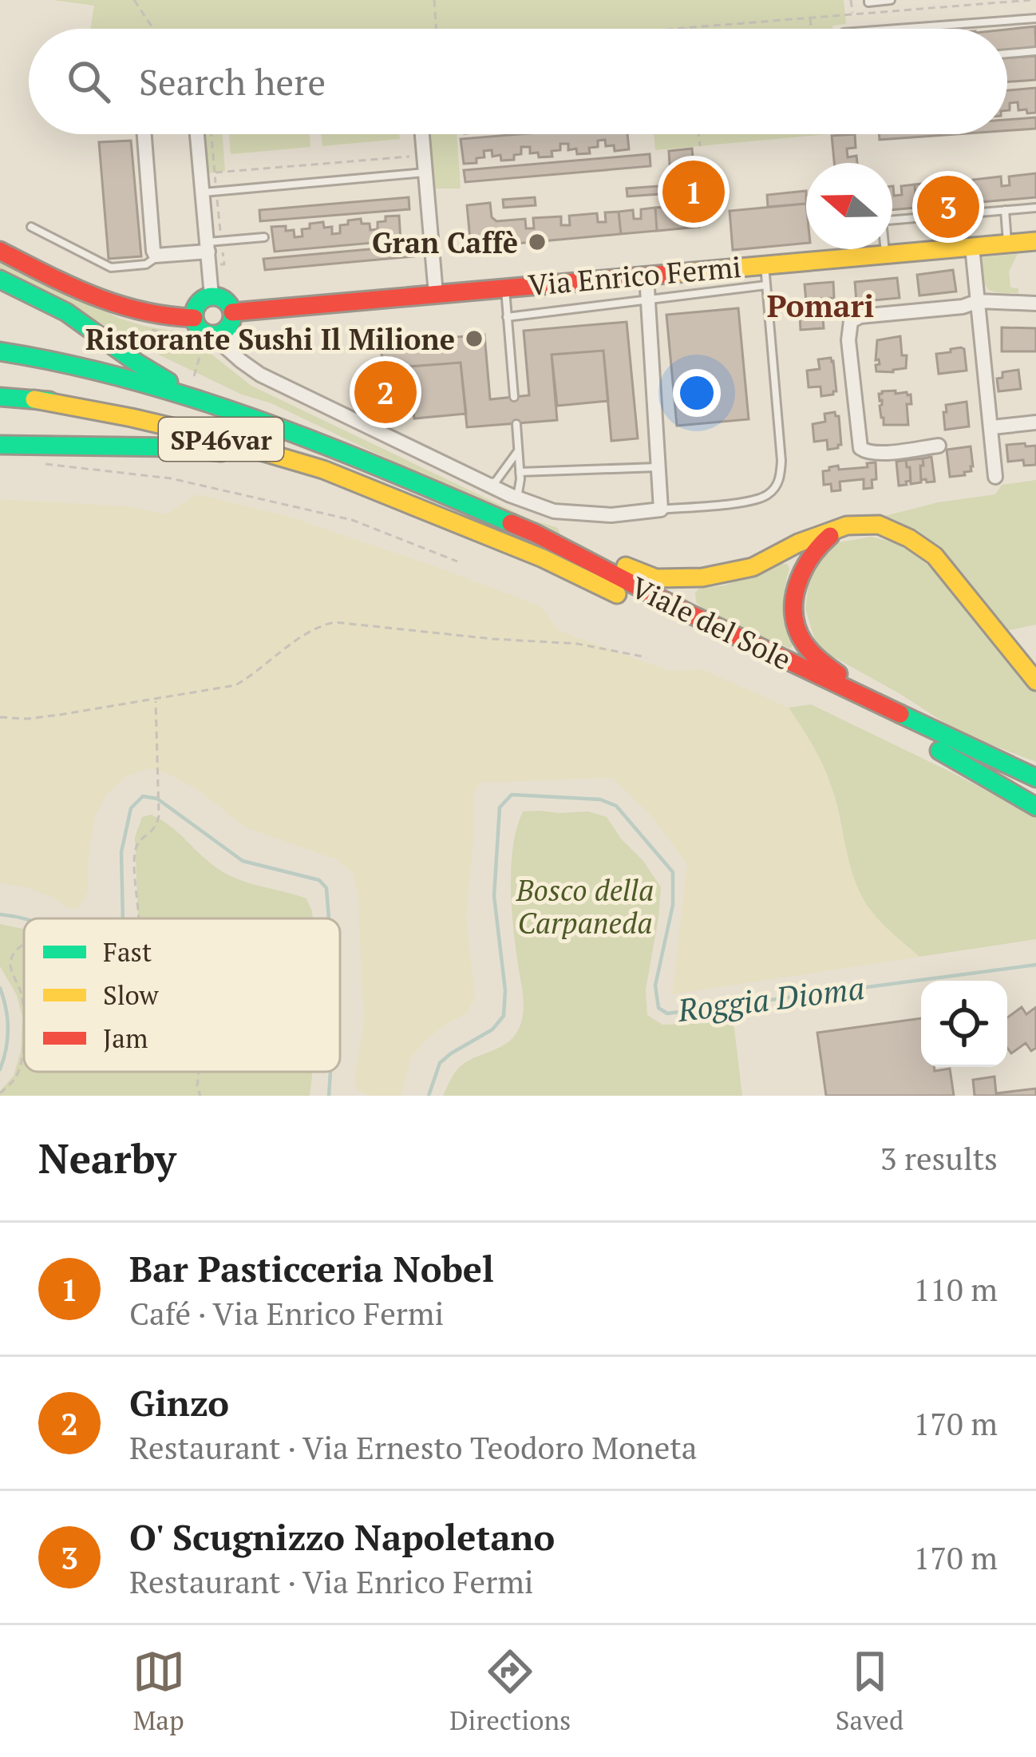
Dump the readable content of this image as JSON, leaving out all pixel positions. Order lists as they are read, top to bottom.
{
  "streets": {
    "main road": ["Via Enrico Fermi", "SP46var", "Viale del Sole"]
  },
  "crossings": [
    ["SP46var", "Viale del Sole"]
  ],
  "districts": ["Pomari"],
  "water": ["Roggia Dioma"],
  "parks": ["Bosco della Carpaneda"],
  "places": ["Gran Caffè", "Ristorante Sushi Il Milione"],
  "legend": ["Fast", "Slow", "Jam"],
  "north": "left",
  "page": {
    "search": "Search here",
    "pins": ["1", "3", "2"],
    "heading": ["Nearby", "3 results"],
    "list": [
      {
        "mark": "1",
        "name": "Bar Pasticceria Nobel",
        "note": "Café · Via Enrico Fermi",
        "value": "110 m"
      },
      {
        "mark": "2",
        "name": "Ginzo",
        "note": "Restaurant · Via Ernesto Teodoro Moneta",
        "value": "170 m"
      },
      {
        "mark": "3",
        "name": "O' Scugnizzo Napoletano",
        "note": "Restaurant · Via Enrico Fermi",
        "value": "170 m"
      }
    ],
    "nav": ["Map", "Directions", "Saved"]
  }
}
